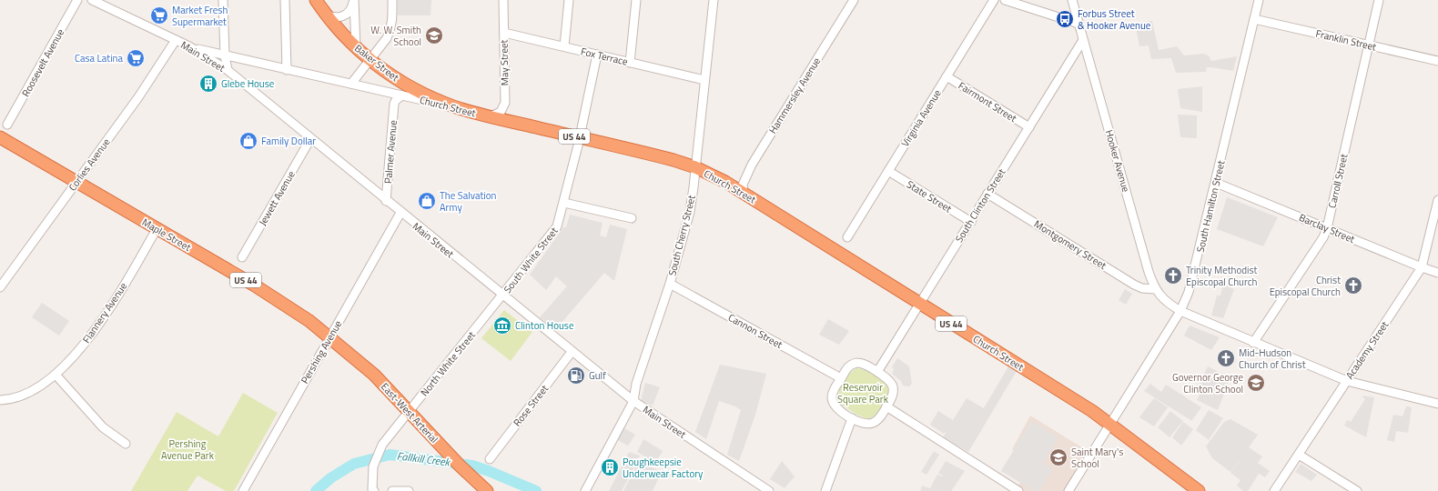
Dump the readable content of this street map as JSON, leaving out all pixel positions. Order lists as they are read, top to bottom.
{
  "streets": {
    "highway": [
      "Baker Street",
      "Church Street",
      "US 44",
      "Maple Street",
      "East-West Arterial"
    ],
    "street": [
      "Franklin Street",
      "Main Street",
      "Fox Terrace",
      "Roosevelt Avenue",
      "May Street",
      "Hammersley Avenue",
      "Fairmont Street",
      "Virginia Avenue",
      "Palmer Avenue",
      "Hooker Avenue",
      "Corlies Avenue",
      "Carroll Street",
      "State Street",
      "Jewett Avenue",
      "South Clinton Street",
      "South Hamilton Street",
      "Barclay Street",
      "South Cherry Street",
      "Montgomery Street",
      "South White Street",
      "Flannery Avenue",
      "Cannon Street",
      "Academy Street",
      "Pershing Avenue",
      "North White Street",
      "Rose Street"
    ]
  },
  "crossings": [
    ["Franklin Street", "Carroll Street"],
    ["Franklin Street", "South Hamilton Street"],
    ["Main Street", "Church Street"],
    ["Main Street", "Palmer Avenue"],
    ["Main Street", "Corlies Avenue"],
    ["Main Street", "Jewett Avenue"],
    ["Main Street", "South Cherry Street"],
    ["Main Street", "South White Street"],
    ["Main Street", "Pershing Avenue"],
    ["Main Street", "North White Street"],
    ["Main Street", "Rose Street"],
    ["Fox Terrace", "May Street"],
    ["Fox Terrace", "South Cherry Street"],
    ["Fox Terrace", "South White Street"],
    ["Baker Street", "Church Street"],
    ["May Street", "Church Street"],
    ["Hammersley Avenue", "Church Street"],
    ["Fairmont Street", "Virginia Avenue"],
    ["Fairmont Street", "South Clinton Street"],
    ["Church Street", "South Clinton Street"],
    ["Church Street", "South Hamilton Street"],
    ["Church Street", "South Cherry Street"],
    ["Church Street", "South White Street"],
    ["Virginia Avenue", "State Street"],
    ["Hooker Avenue", "South Clinton Street"],
    ["Hooker Avenue", "South Hamilton Street"],
    ["Hooker Avenue", "Montgomery Street"],
    ["Corlies Avenue", "Maple Street"],
    ["Carroll Street", "Barclay Street"],
    ["State Street", "South Clinton Street"],
    ["South Clinton Street", "Montgomery Street"],
    ["South Clinton Street", "Cannon Street"],
    ["South Hamilton Street", "Barclay Street"],
    ["Barclay Street", "Academy Street"],
    ["Maple Street", "Flannery Avenue"],
    ["Maple Street", "Pershing Avenue"],
    ["Maple Street", "East-West Arterial"],
    ["South Cherry Street", "Cannon Street"],
    ["South White Street", "North White Street"],
    ["Pershing Avenue", "East-West Arterial"],
    ["North White Street", "East-West Arterial"]
  ],
  "water": ["Fallkill Creek"],
  "parks": ["Reservoir Square Park", "Pershing Avenue Park"],
  "places": {
    "supermarket": ["Market Fresh Supermarket", "Casa Latina"],
    "bus stop": ["Forbus Street & Hooker Avenue"],
    "school or university": ["W. W. Smith School", "Governor George Clinton School", "Saint Mary's School"],
    "building": ["Glebe House", "Poughkeepsie Underwear Factory"],
    "shop": ["Family Dollar", "The Salvation Army"],
    "church": ["Trinity Methodist Episcopal Church", "Christ Episcopal Church", "Mid-Hudson Church of Christ"],
    "museum": ["Clinton House"],
    "fuel station": ["Gulf"]
  }
}
